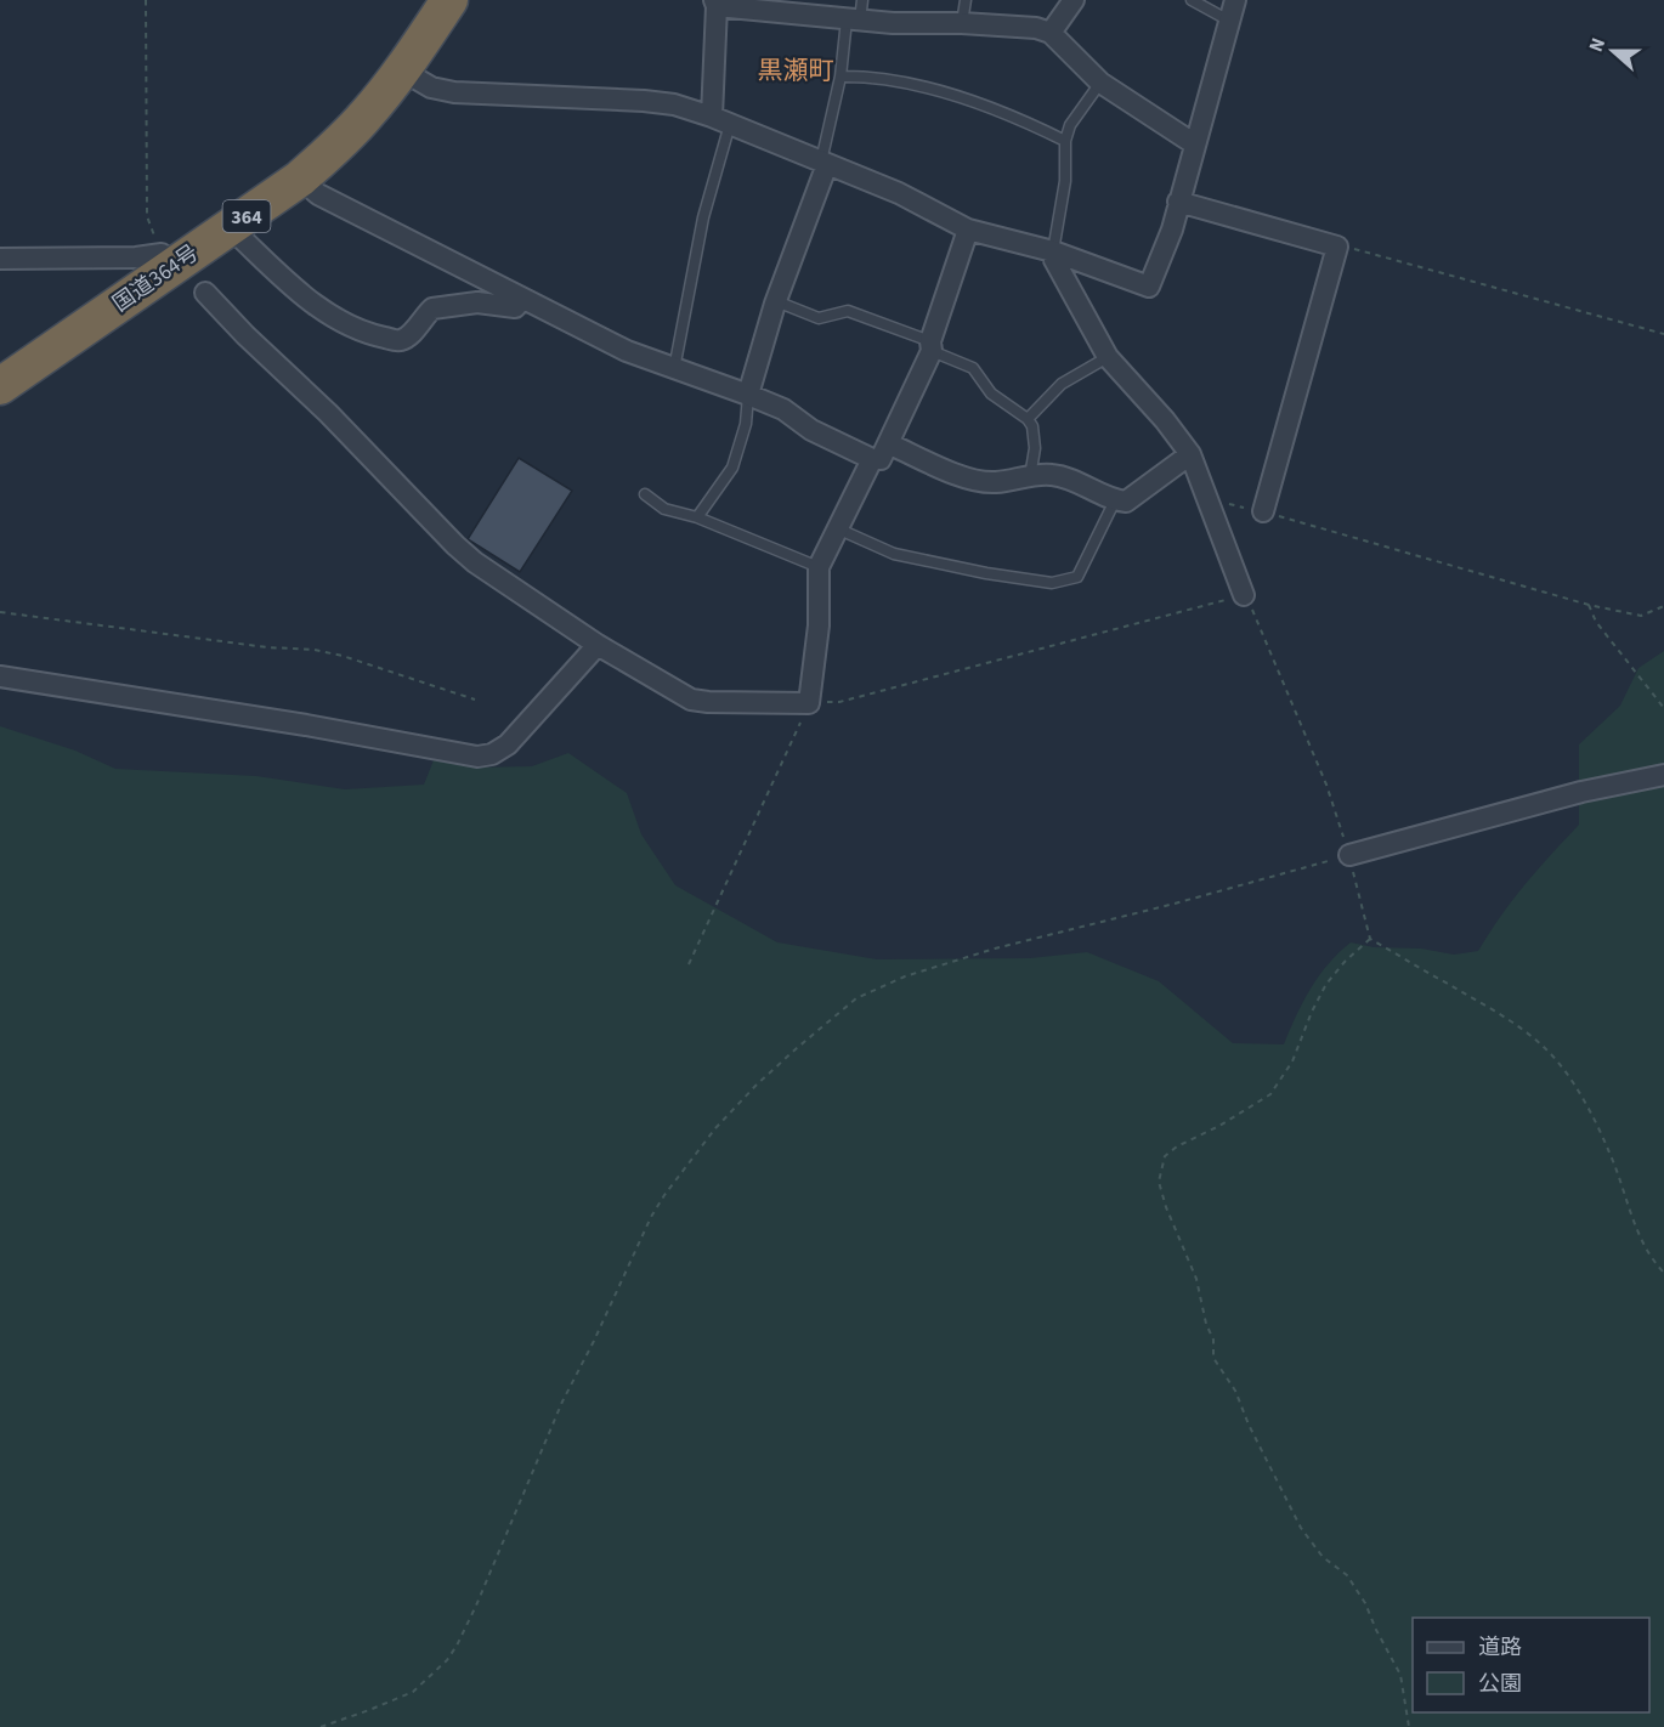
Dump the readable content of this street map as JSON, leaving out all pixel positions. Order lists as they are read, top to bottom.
{
  "streets": {
    "highway": ["364", "国道364号"]
  },
  "districts": ["黒瀬町"],
  "legend": ["道路", "公園"],
  "north": "left"
}
